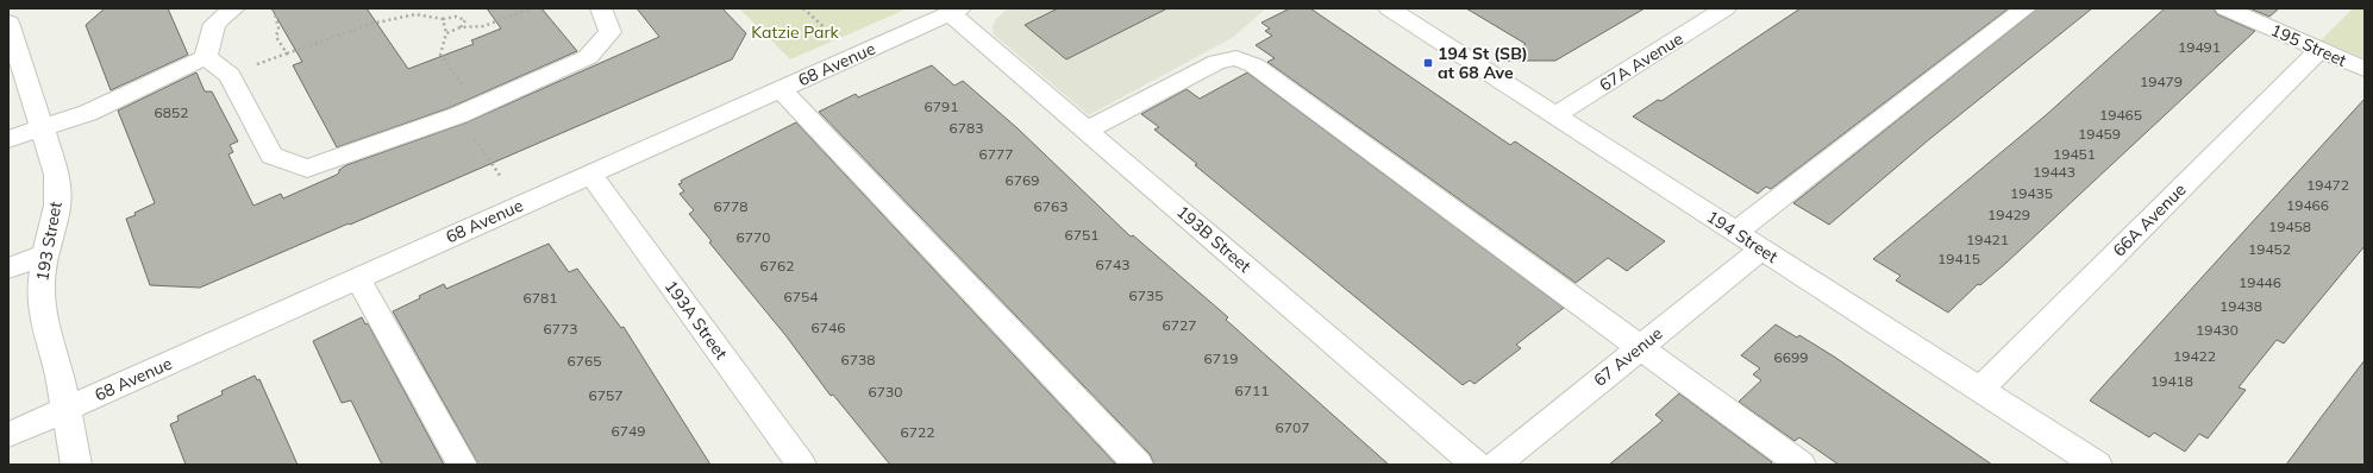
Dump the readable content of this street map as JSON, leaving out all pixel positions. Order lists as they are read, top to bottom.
{
  "streets": {
    "street": [
      "195 Street",
      "67A Avenue",
      "68 Avenue",
      "66A Avenue",
      "194 Street",
      "193B Street",
      "193 Street",
      "193A Street",
      "67 Avenue"
    ]
  },
  "crossings": [
    ["195 Street", "66A Avenue"],
    ["67A Avenue", "194 Street"],
    ["68 Avenue", "193B Street"],
    ["68 Avenue", "193 Street"],
    ["68 Avenue", "193A Street"],
    ["66A Avenue", "194 Street"],
    ["194 Street", "67 Avenue"]
  ],
  "parks": ["Katzie Park"],
  "places": {
    "transit": ["194 St (SB) at 68 Ave"]
  },
  "house_numbers": [
    "19491",
    "19479",
    "6791",
    "6852",
    "19465",
    "6783",
    "19459",
    "6777",
    "19451",
    "19443",
    "6769",
    "19472",
    "19435",
    "19466",
    "6778",
    "6763",
    "19429",
    "19458",
    "6751",
    "6770",
    "19421",
    "19452",
    "19415",
    "6743",
    "6762",
    "19446",
    "6735",
    "6754",
    "6781",
    "19438",
    "6727",
    "6746",
    "6773",
    "19430",
    "19422",
    "6699",
    "6719",
    "6738",
    "6765",
    "19418",
    "6711",
    "6730",
    "6757",
    "6707",
    "6749",
    "6722"
  ]
}
